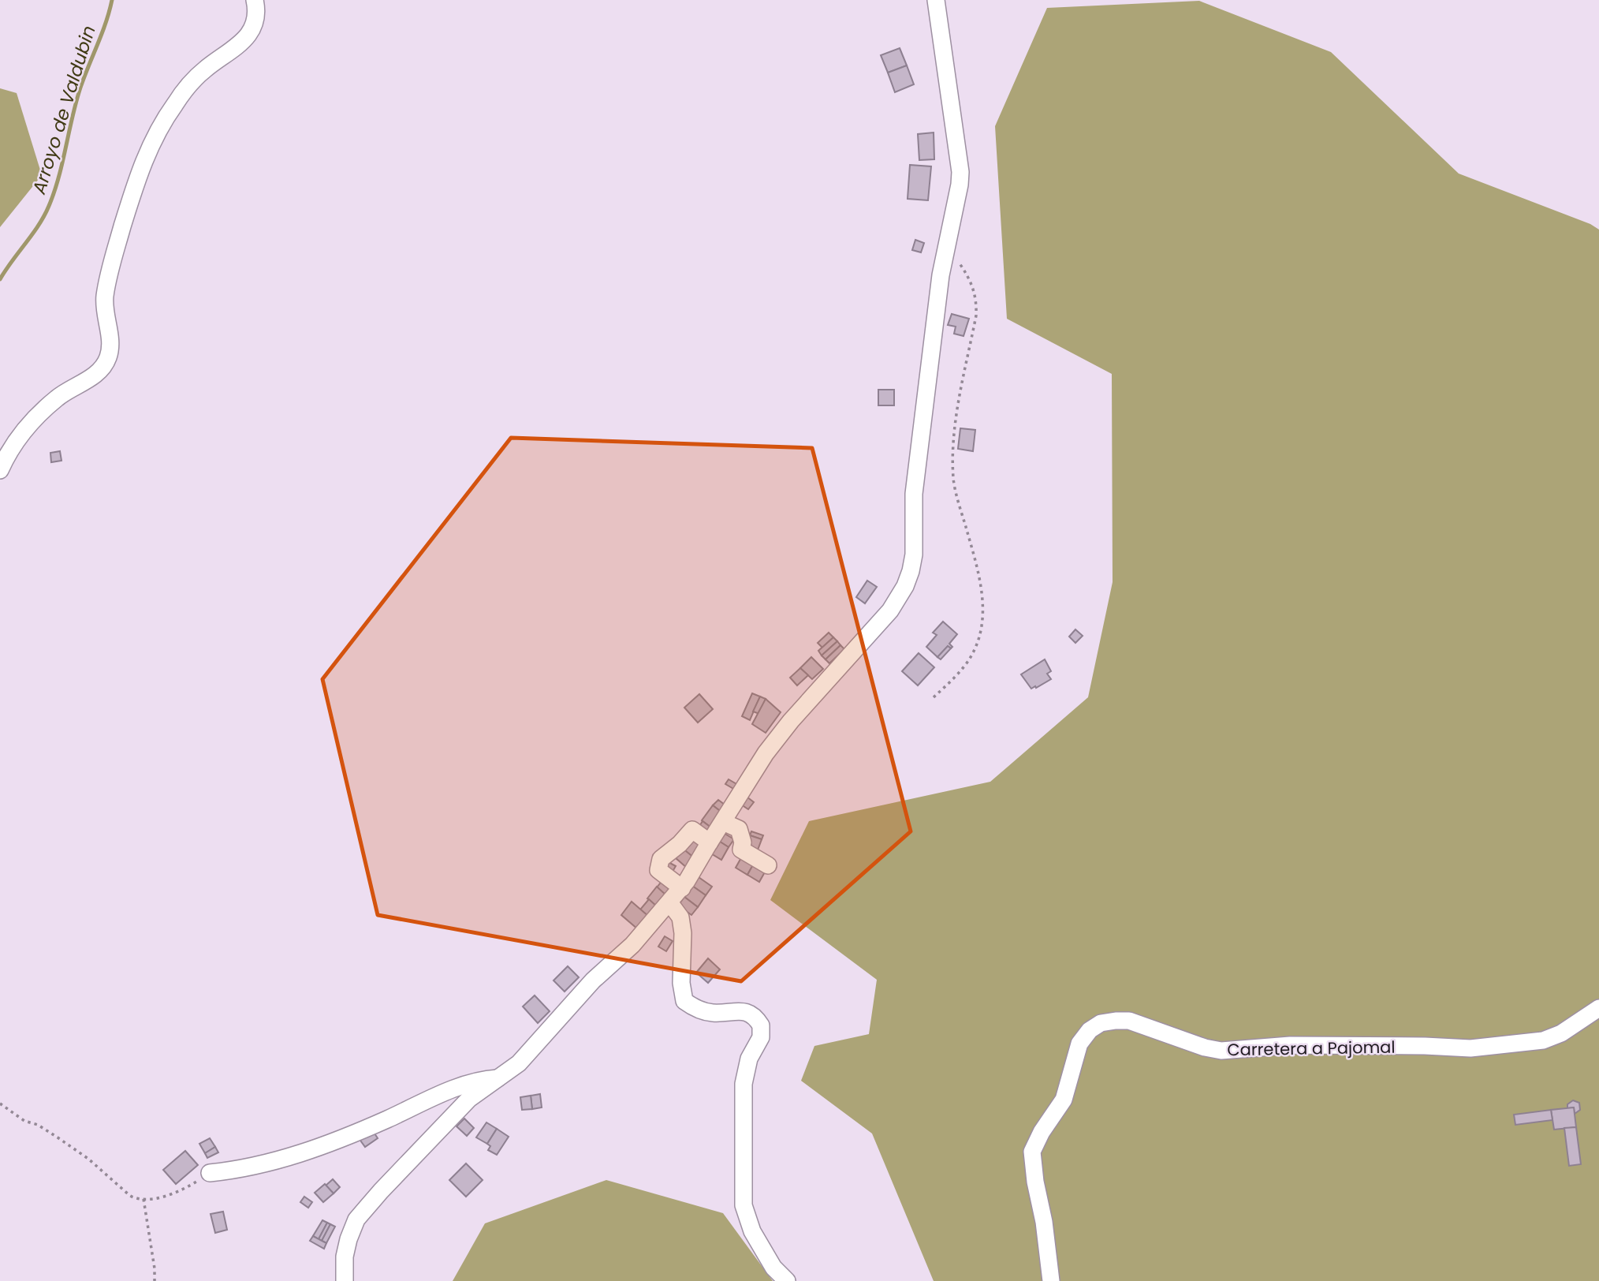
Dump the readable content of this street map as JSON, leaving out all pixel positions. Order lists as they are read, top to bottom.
{
  "streets": {
    "street": ["Carretera a Pajomal"]
  },
  "water": ["Arroyo de Valdubin"]
}
